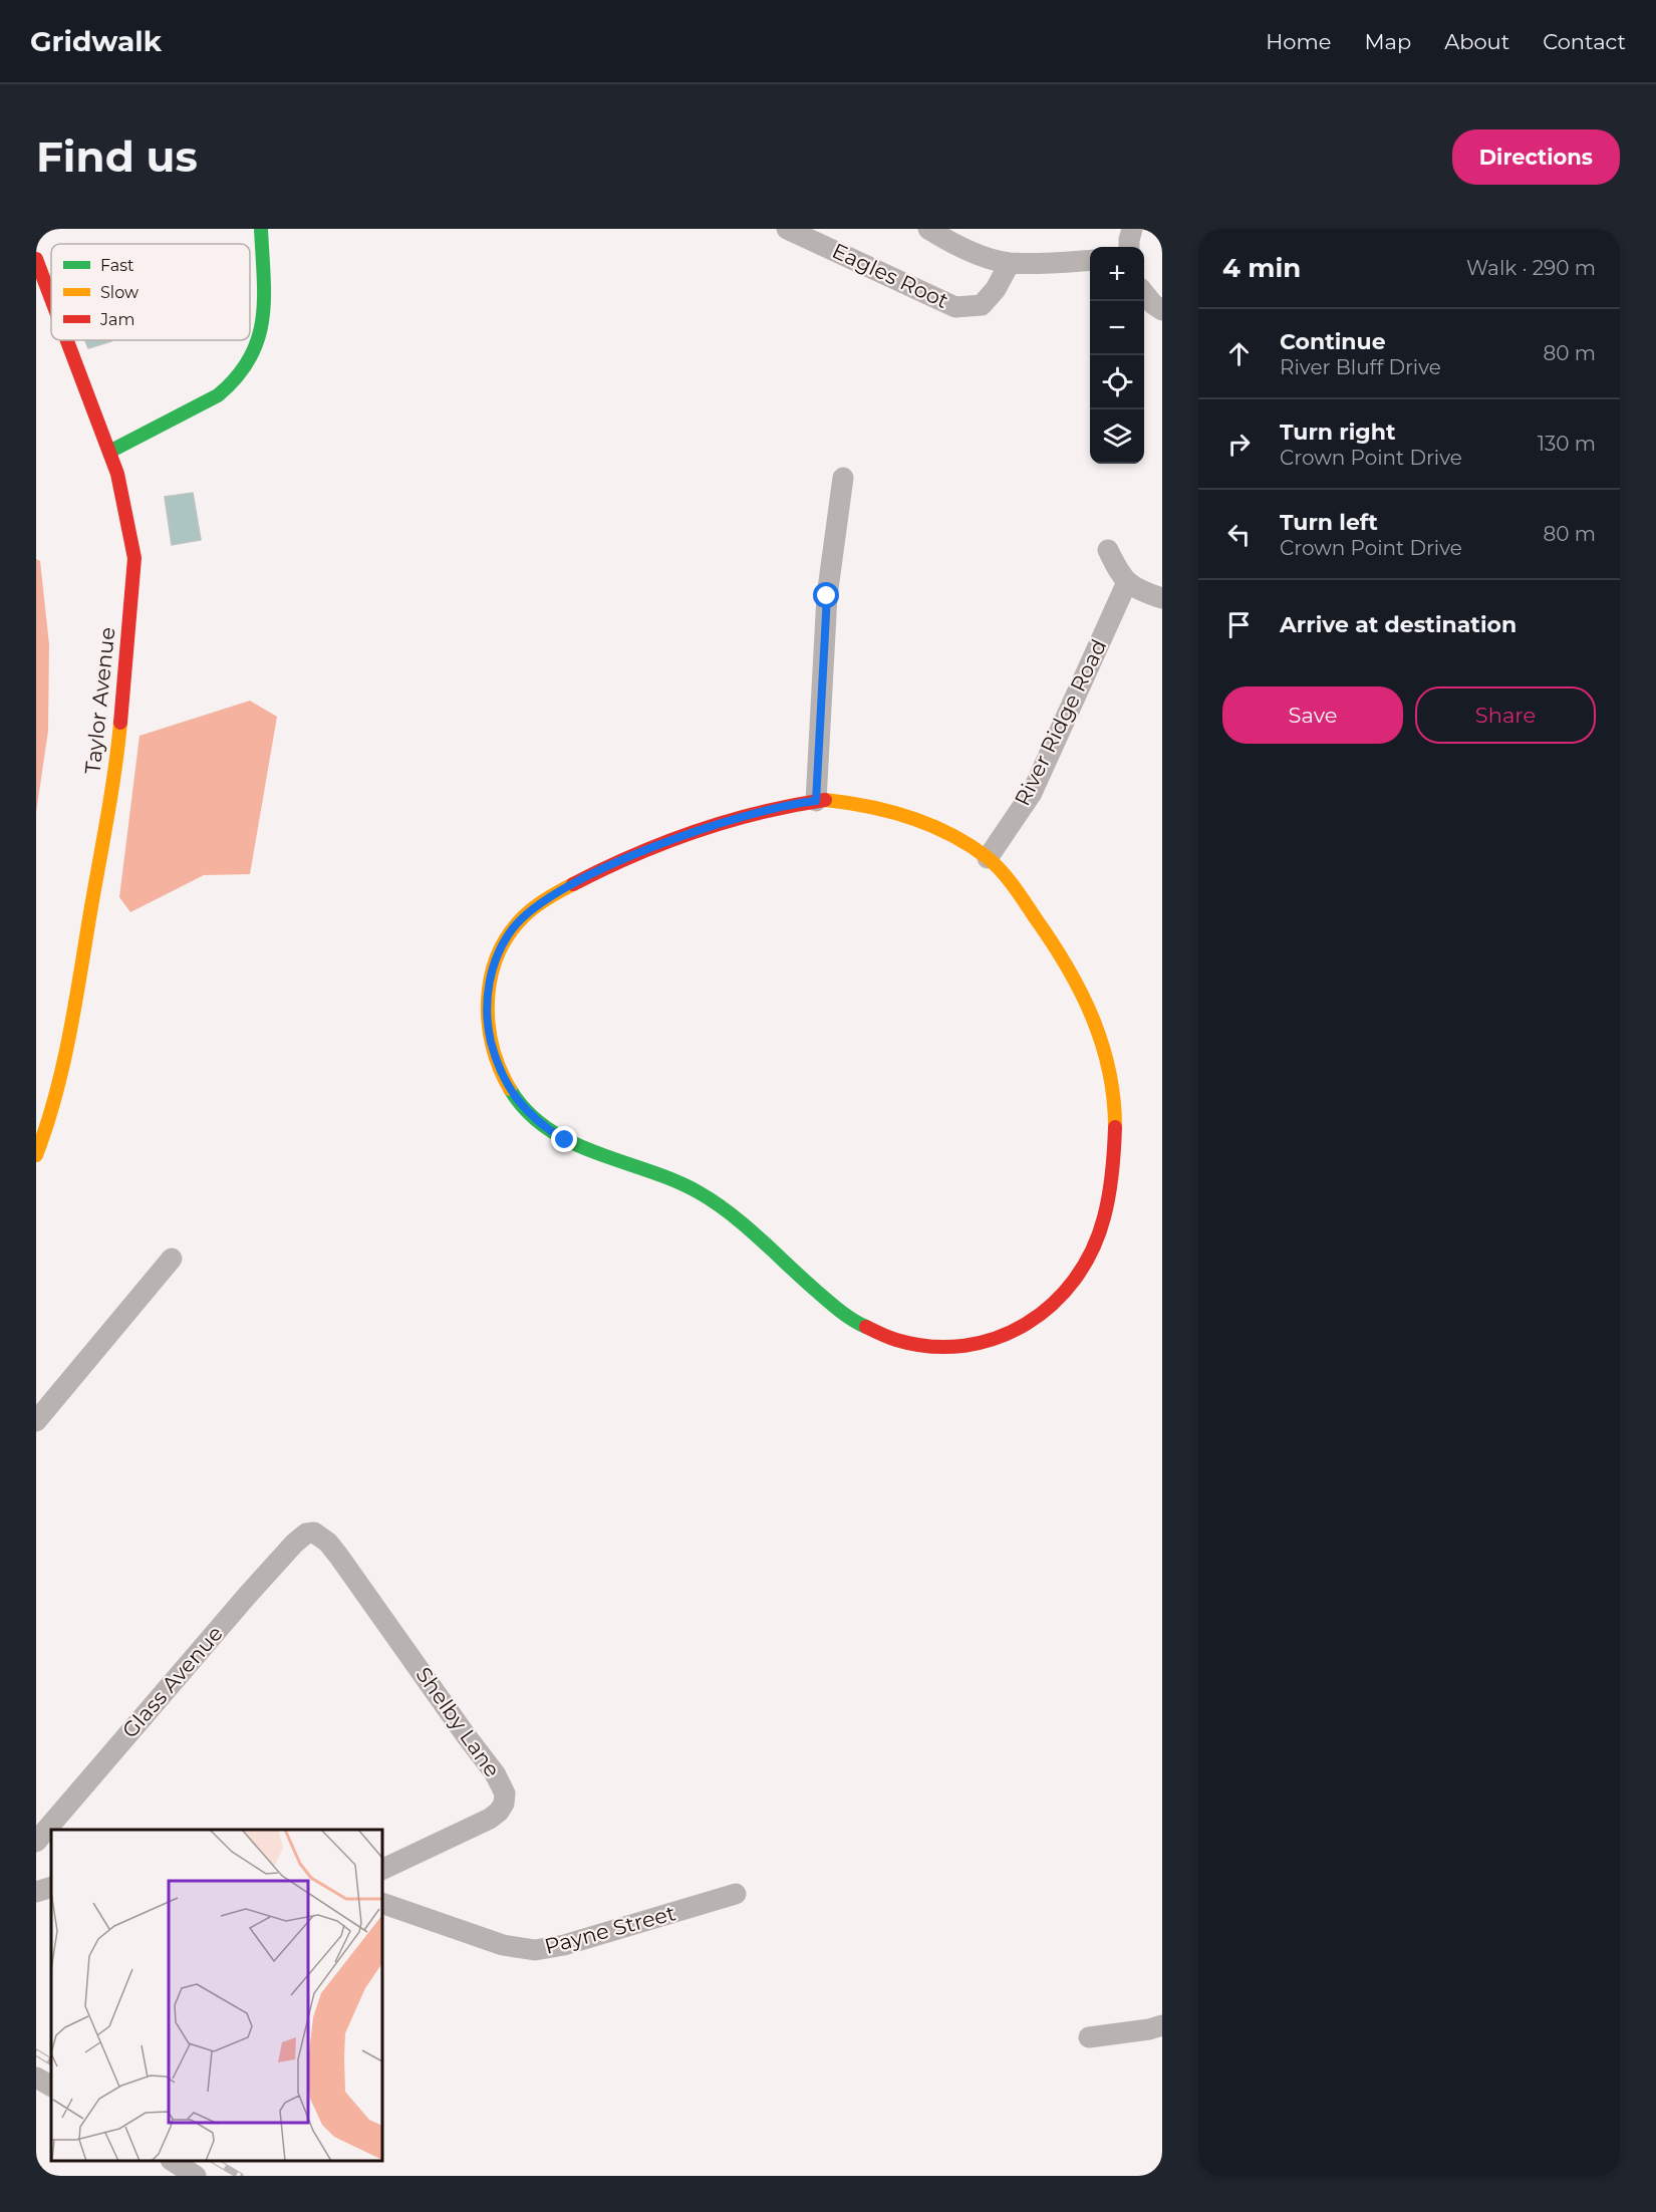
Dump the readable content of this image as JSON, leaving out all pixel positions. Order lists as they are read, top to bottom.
{
  "streets": {
    "street": [
      "Eagles Root",
      "Taylor Avenue",
      "River Ridge Road",
      "Glass Avenue",
      "Shelby Lane",
      "Payne Street"
    ]
  },
  "crossings": [
    ["Glass Avenue", "Shelby Lane"]
  ],
  "legend": ["Fast", "Slow", "Jam"],
  "page": {
    "header": "Gridwalk",
    "nav": [
      "Home",
      "Map",
      "About",
      "Contact"
    ],
    "buttons": [
      "Directions",
      ["Save", "Share"]
    ],
    "title": "Find us",
    "heading": ["4 min", "Walk · 290 m"],
    "map_buttons": ["+", "−"],
    "list": [
      ["Continue", "River Bluff Drive", "80 m"],
      ["Turn right", "Crown Point Drive", "130 m"],
      ["Turn left", "Crown Point Drive", "80 m"],
      "Arrive at destination"
    ]
  }
}
